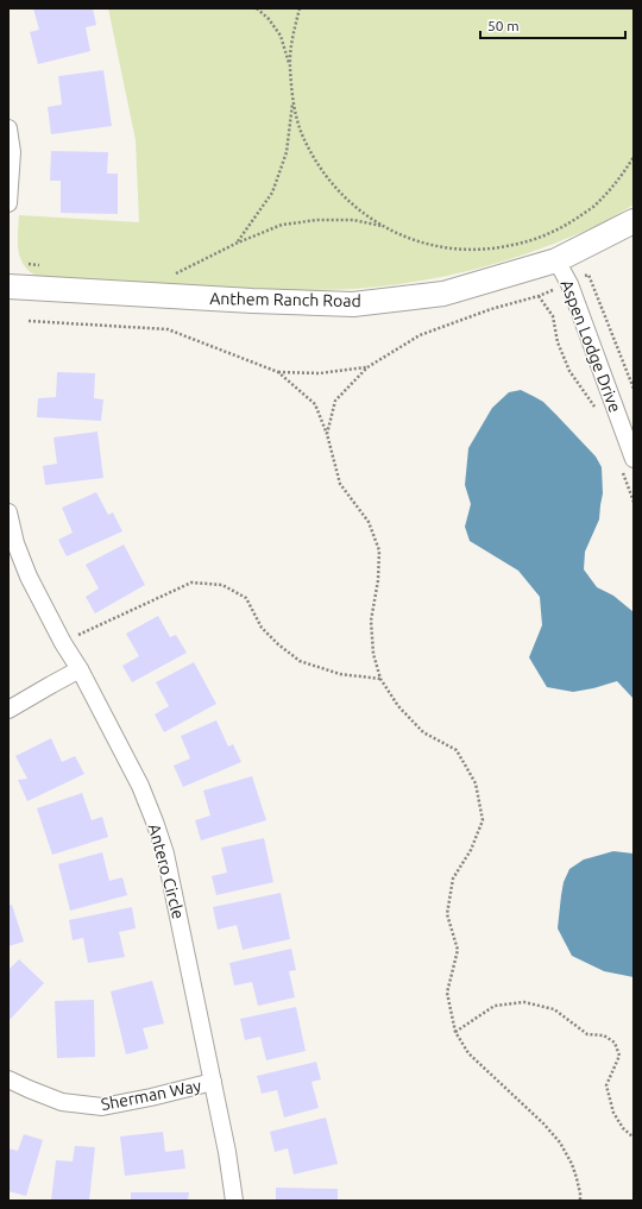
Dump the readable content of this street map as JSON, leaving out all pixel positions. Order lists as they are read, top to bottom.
{
  "streets": {
    "street": [
      "Anthem Ranch Road",
      "Aspen Lodge Drive",
      "Antero Circle",
      "Sherman Way"
    ]
  },
  "crossings": [
    ["Anthem Ranch Road", "Aspen Lodge Drive"],
    ["Antero Circle", "Sherman Way"]
  ],
  "scale_bar": "50 m"
}
